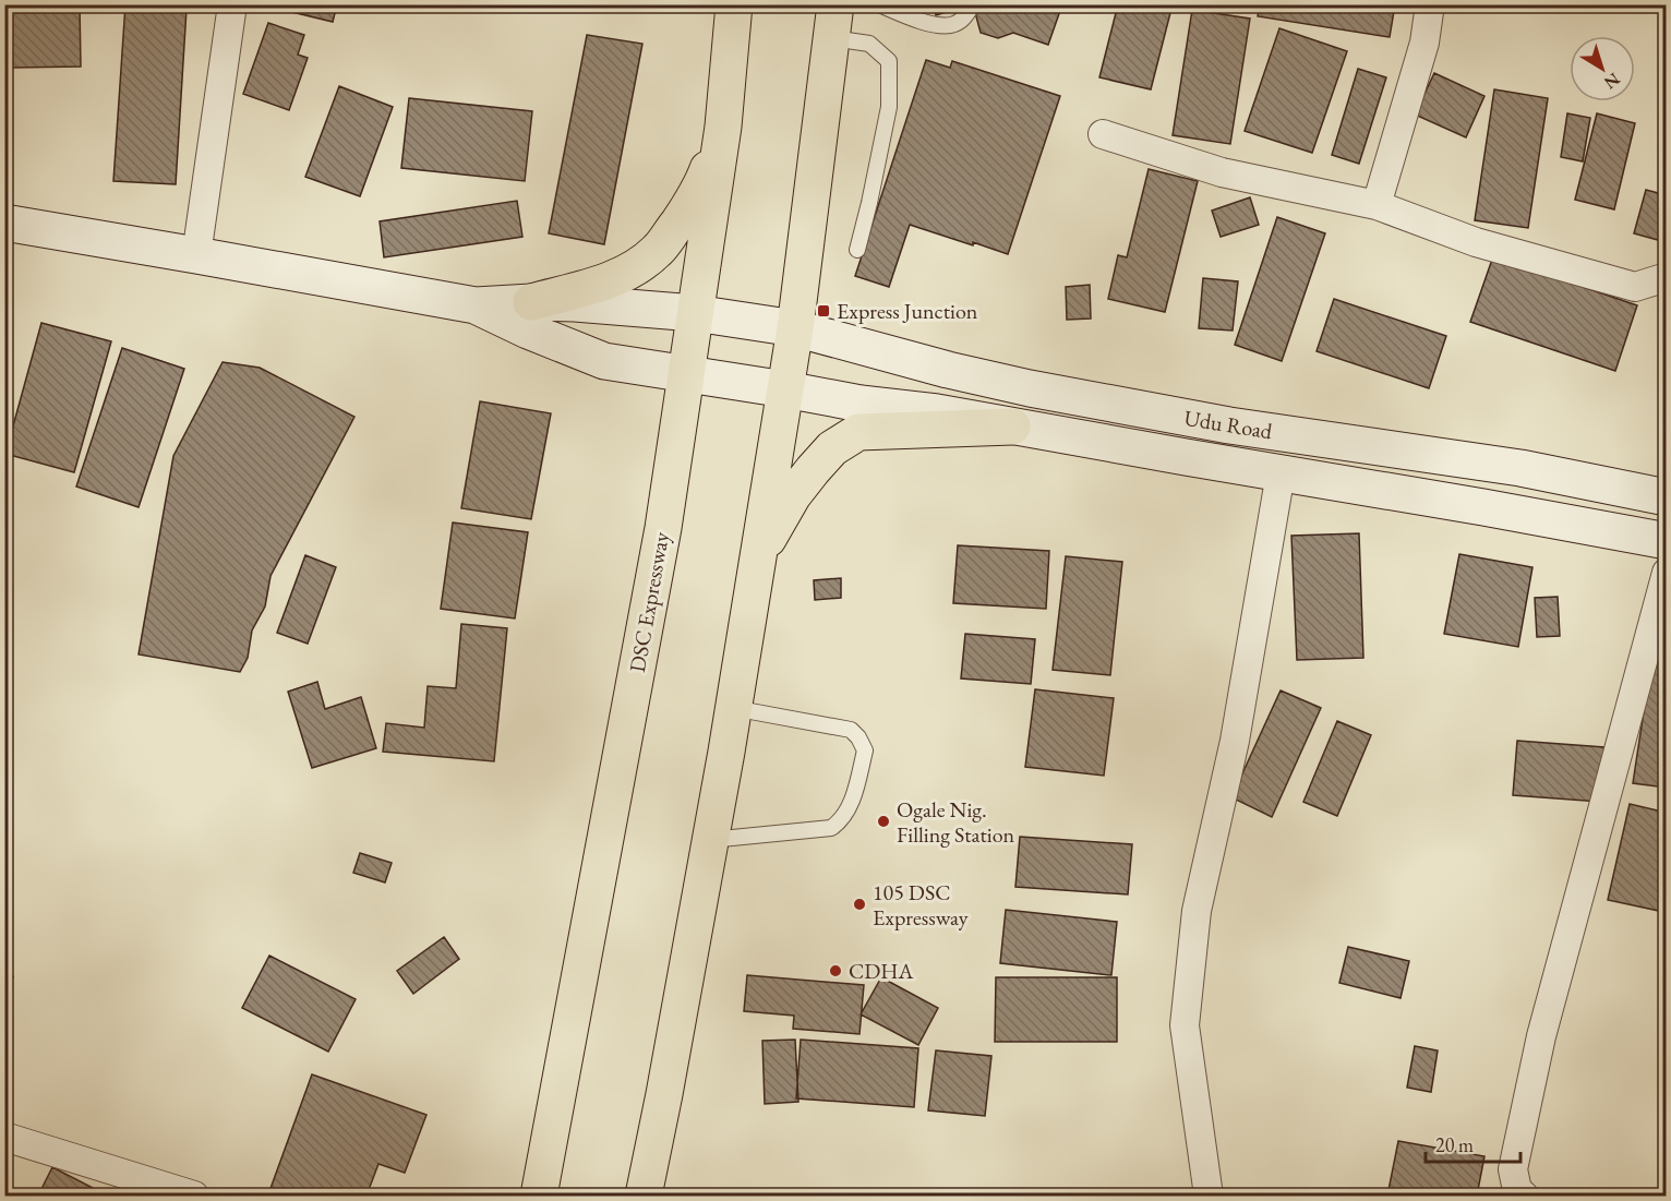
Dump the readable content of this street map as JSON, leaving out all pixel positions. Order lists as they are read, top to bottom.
{
  "streets": {
    "main road": ["Udu Road", "DSC Expressway"]
  },
  "crossings": [
    ["Udu Road", "DSC Expressway"]
  ],
  "places": {
    "transit": ["Express Junction"],
    "other": ["Ogale Nig. Filling Station", "105 DSC Expressway", "CDHA"]
  },
  "scale_bar": "20 m",
  "north": "bottom right"
}
